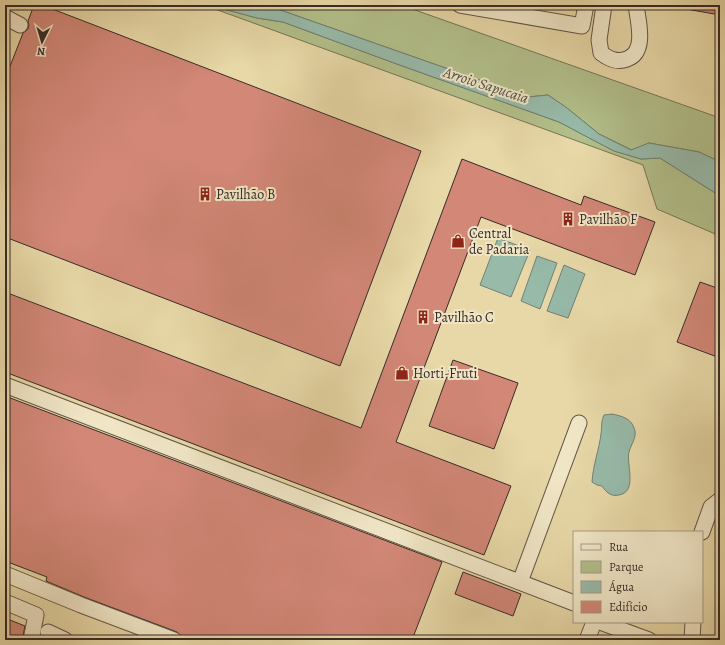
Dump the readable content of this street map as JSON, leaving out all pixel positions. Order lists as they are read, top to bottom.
{
  "water": ["Arroio Sapucaia"],
  "places": {
    "building": ["Pavilhão B", "Pavilhão F", "Pavilhão C"],
    "shop": ["Central de Padaria", "Horti-Fruti"]
  },
  "legend": [
    "Rua",
    "Parque",
    "Água",
    "Edifício"
  ],
  "north": "bottom"
}
